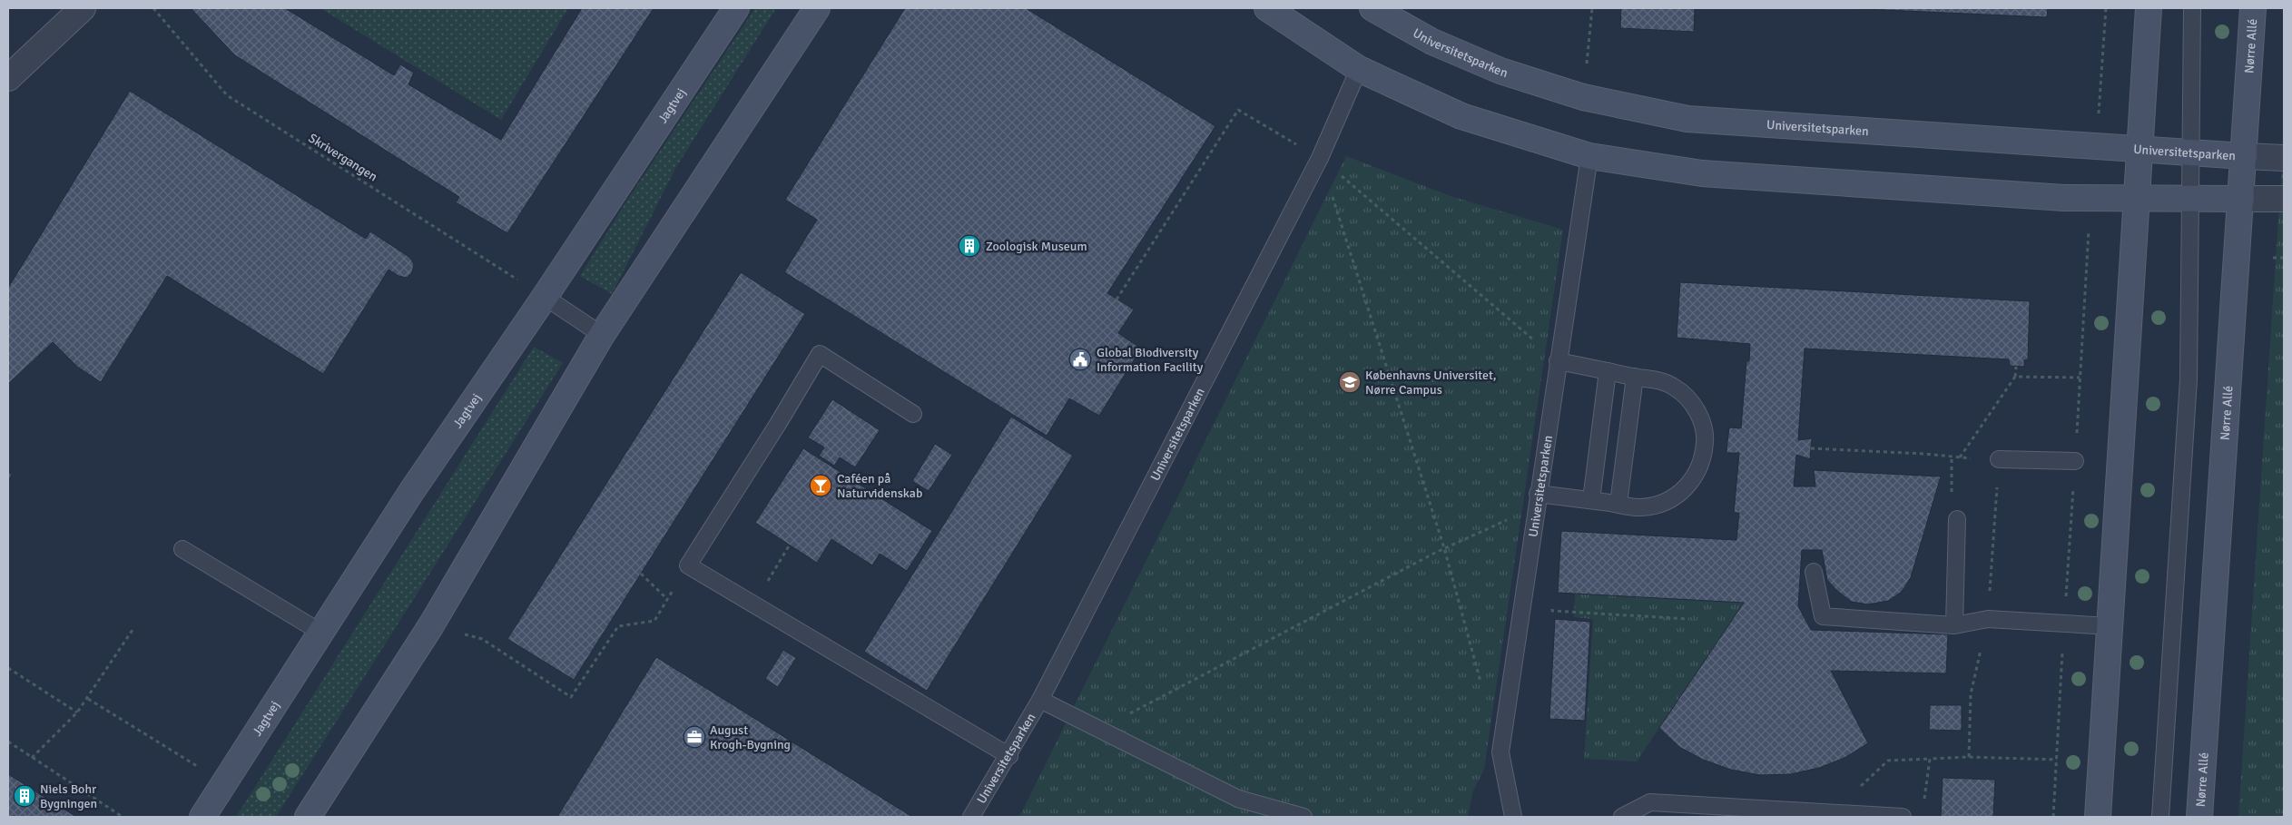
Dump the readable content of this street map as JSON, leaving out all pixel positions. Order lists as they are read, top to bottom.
{
  "streets": {
    "street": ["Nørre Allé", "Universitetsparken", "Jagtvej"],
    "path": ["Skrivergangen"]
  },
  "crossings": [
    ["Nørre Allé", "Universitetsparken"],
    ["Jagtvej", "Skrivergangen"]
  ],
  "places": {
    "building": ["Zoologisk Museum", "Niels Bohr Bygningen"],
    "public building": ["Global Biodiversity Information Facility"],
    "school or university": ["Københavns Universitet, Nørre Campus"],
    "bar": ["Caféen på Naturvidenskab"],
    "office": ["August Krogh-Bygning"]
  }
}
